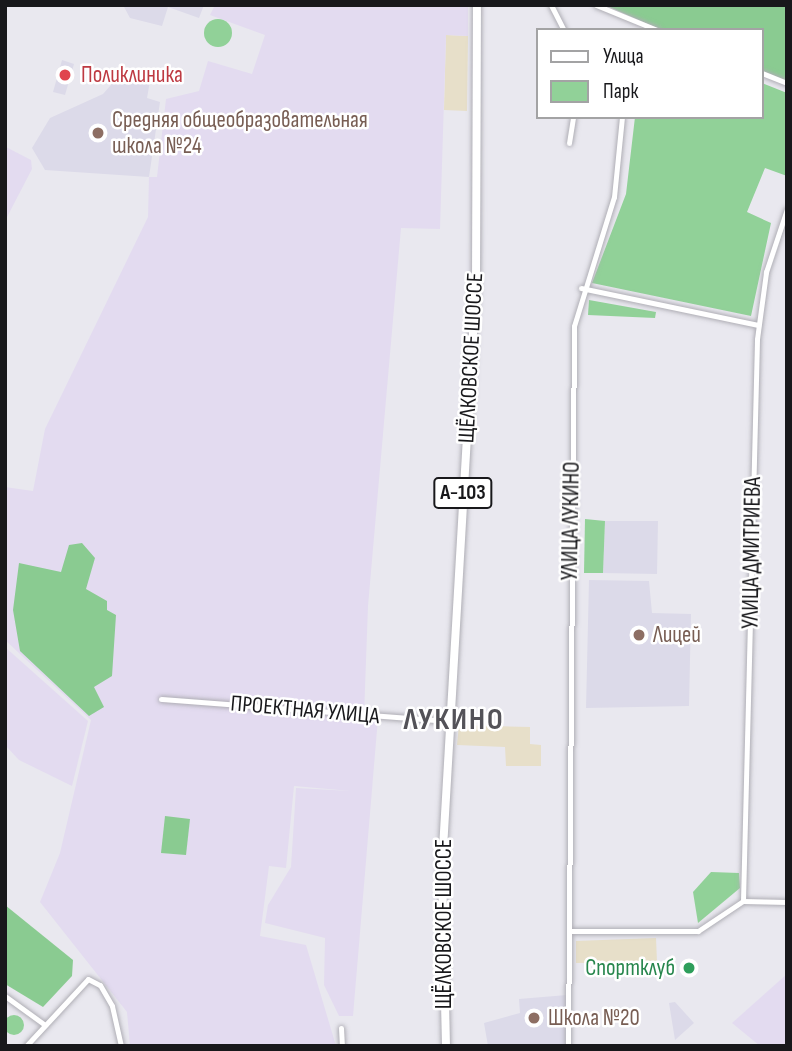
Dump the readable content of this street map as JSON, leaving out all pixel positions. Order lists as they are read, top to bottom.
{
  "streets": {
    "main road": ["ЩЁЛКОВСКОЕ ШОССЕ", "А-103"],
    "street": ["УЛИЦА ЛУКИНО", "УЛИЦА ДМИТРИЕВА", "ПРОЕКТНАЯ УЛИЦА"]
  },
  "crossings": [
    ["ЩЁЛКОВСКОЕ ШОССЕ", "ПРОЕКТНАЯ УЛИЦА"]
  ],
  "districts": ["ЛУКИНО"],
  "places": [
    "Поликлиника",
    "Средняя общеобразовательная школа №24",
    "Лицей",
    "Спортклуб",
    "Школа №20"
  ],
  "legend": ["Улица", "Парк"]
}
